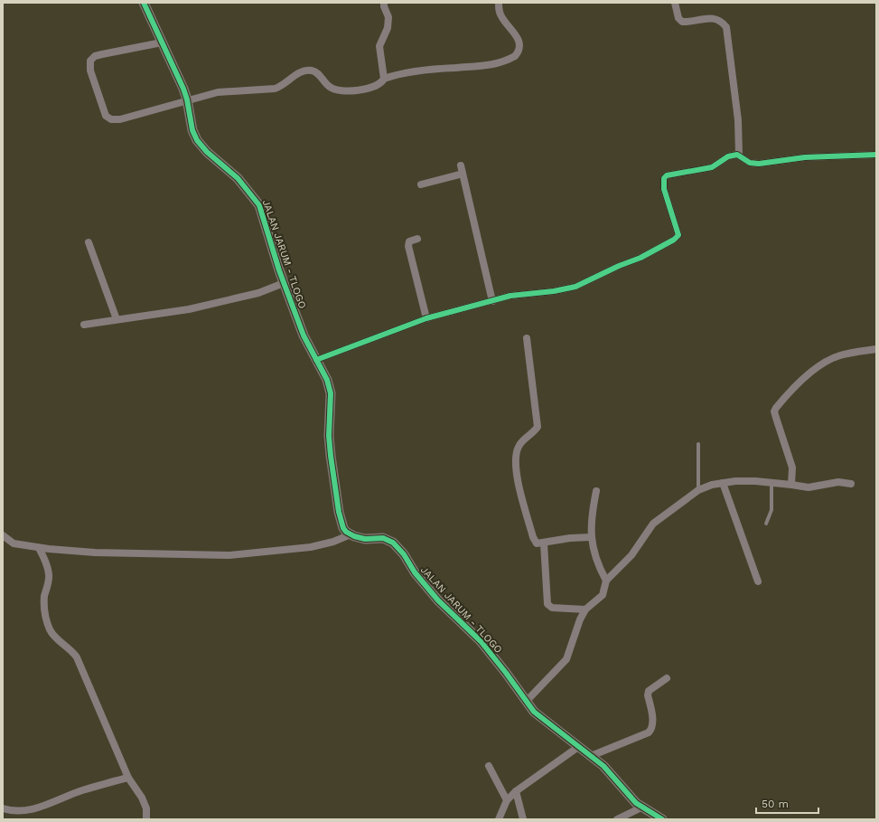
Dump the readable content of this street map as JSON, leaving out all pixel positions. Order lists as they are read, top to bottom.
{
  "streets": {
    "street": ["JALAN JARUM - TLOGO"]
  },
  "scale_bar": "50 m"
}
